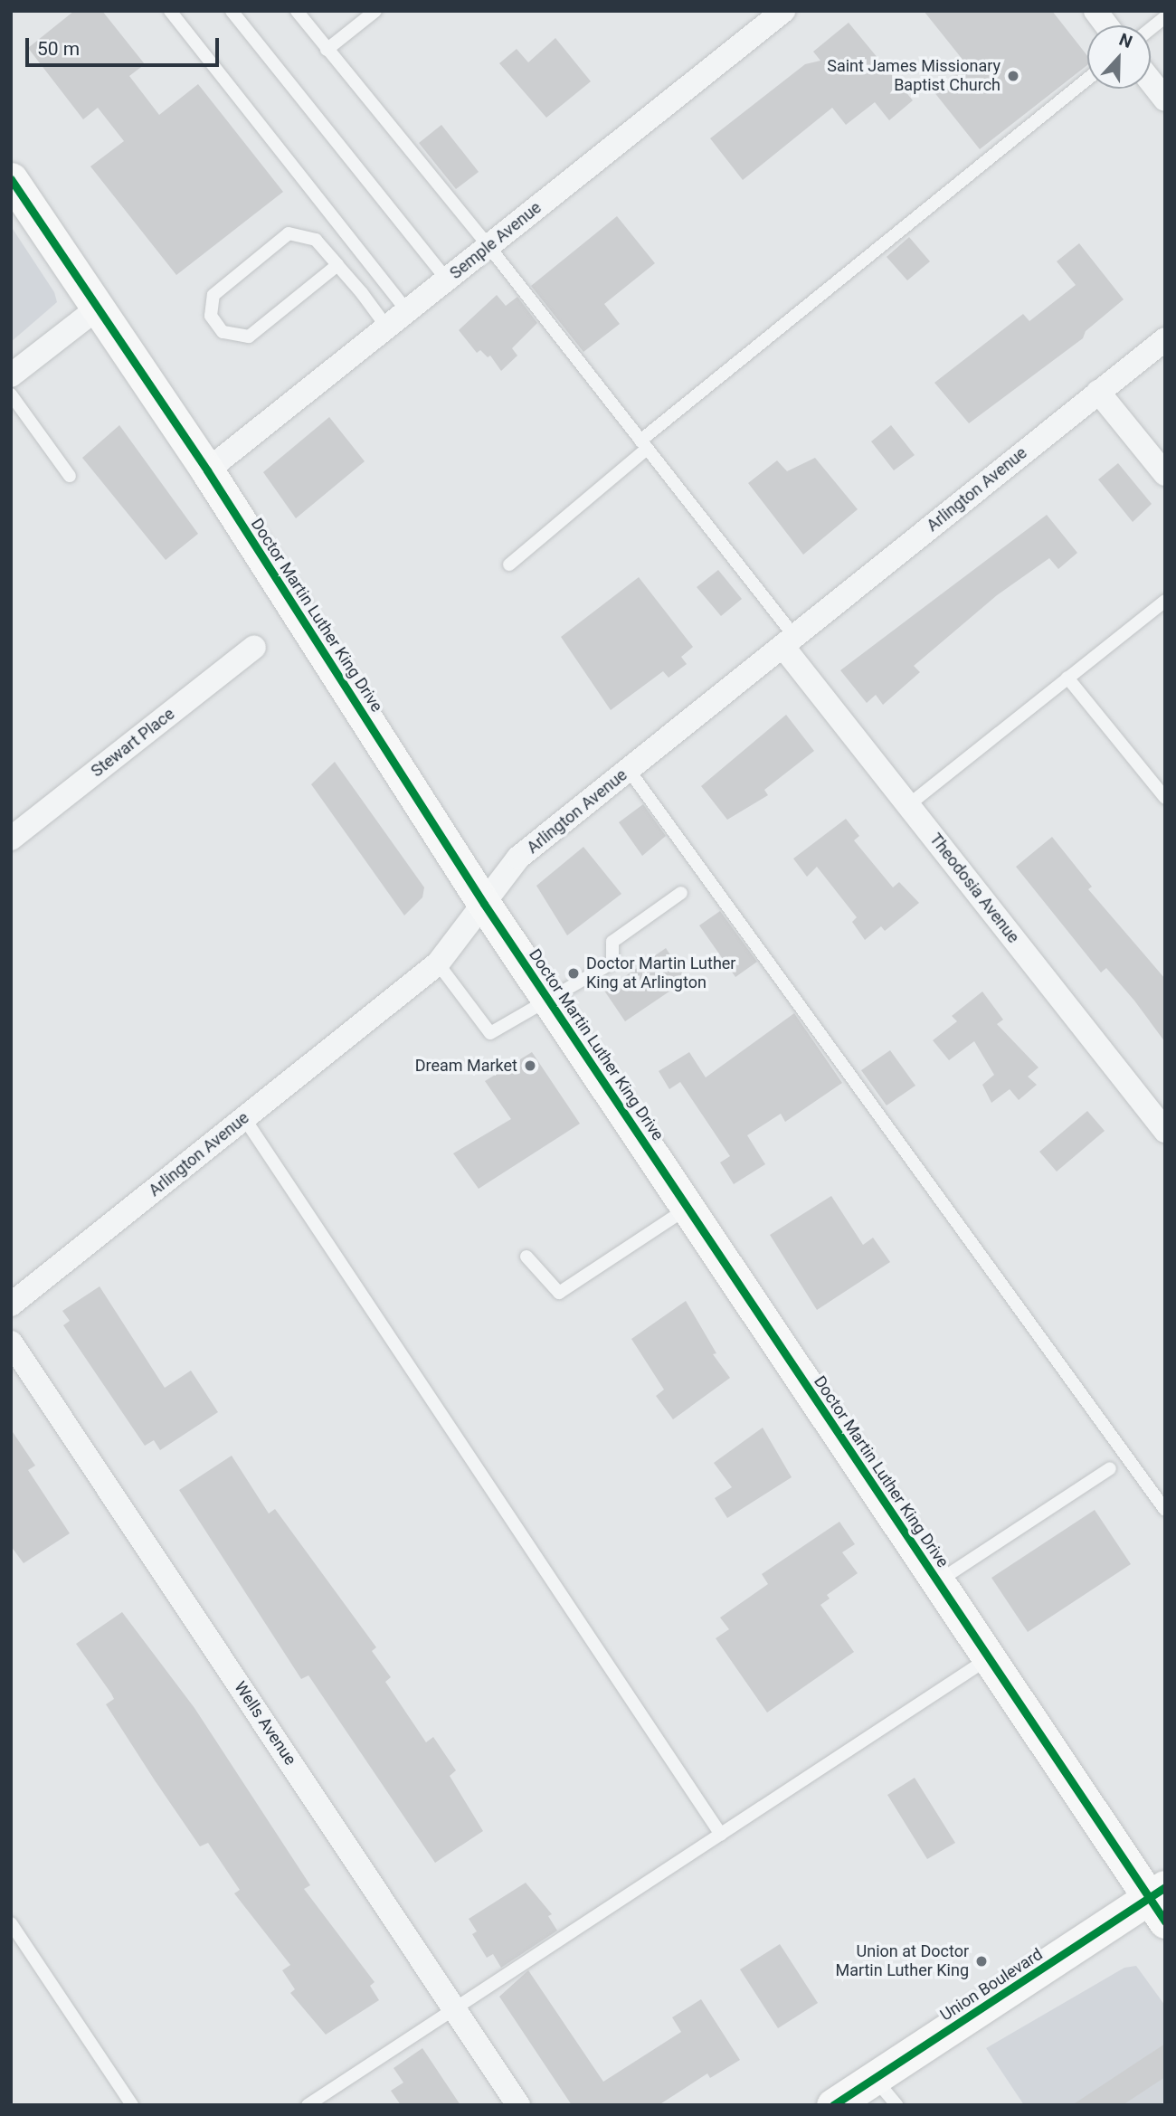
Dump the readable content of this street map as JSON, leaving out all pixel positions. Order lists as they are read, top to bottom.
{
  "streets": {
    "main road": ["Doctor Martin Luther King Drive", "Union Boulevard"],
    "street": [
      "Semple Avenue",
      "Arlington Avenue",
      "Stewart Place",
      "Theodosia Avenue",
      "Wells Avenue"
    ]
  },
  "crossings": [
    ["Semple Avenue", "Doctor Martin Luther King Drive"],
    ["Arlington Avenue", "Doctor Martin Luther King Drive"],
    ["Arlington Avenue", "Theodosia Avenue"],
    ["Doctor Martin Luther King Drive", "Union Boulevard"]
  ],
  "places": [
    "Saint James Missionary Baptist Church",
    "Doctor Martin Luther King at Arlington",
    "Dream Market",
    "Union at Doctor Martin Luther King"
  ],
  "scale_bar": "50 m",
  "north": "top"
}
